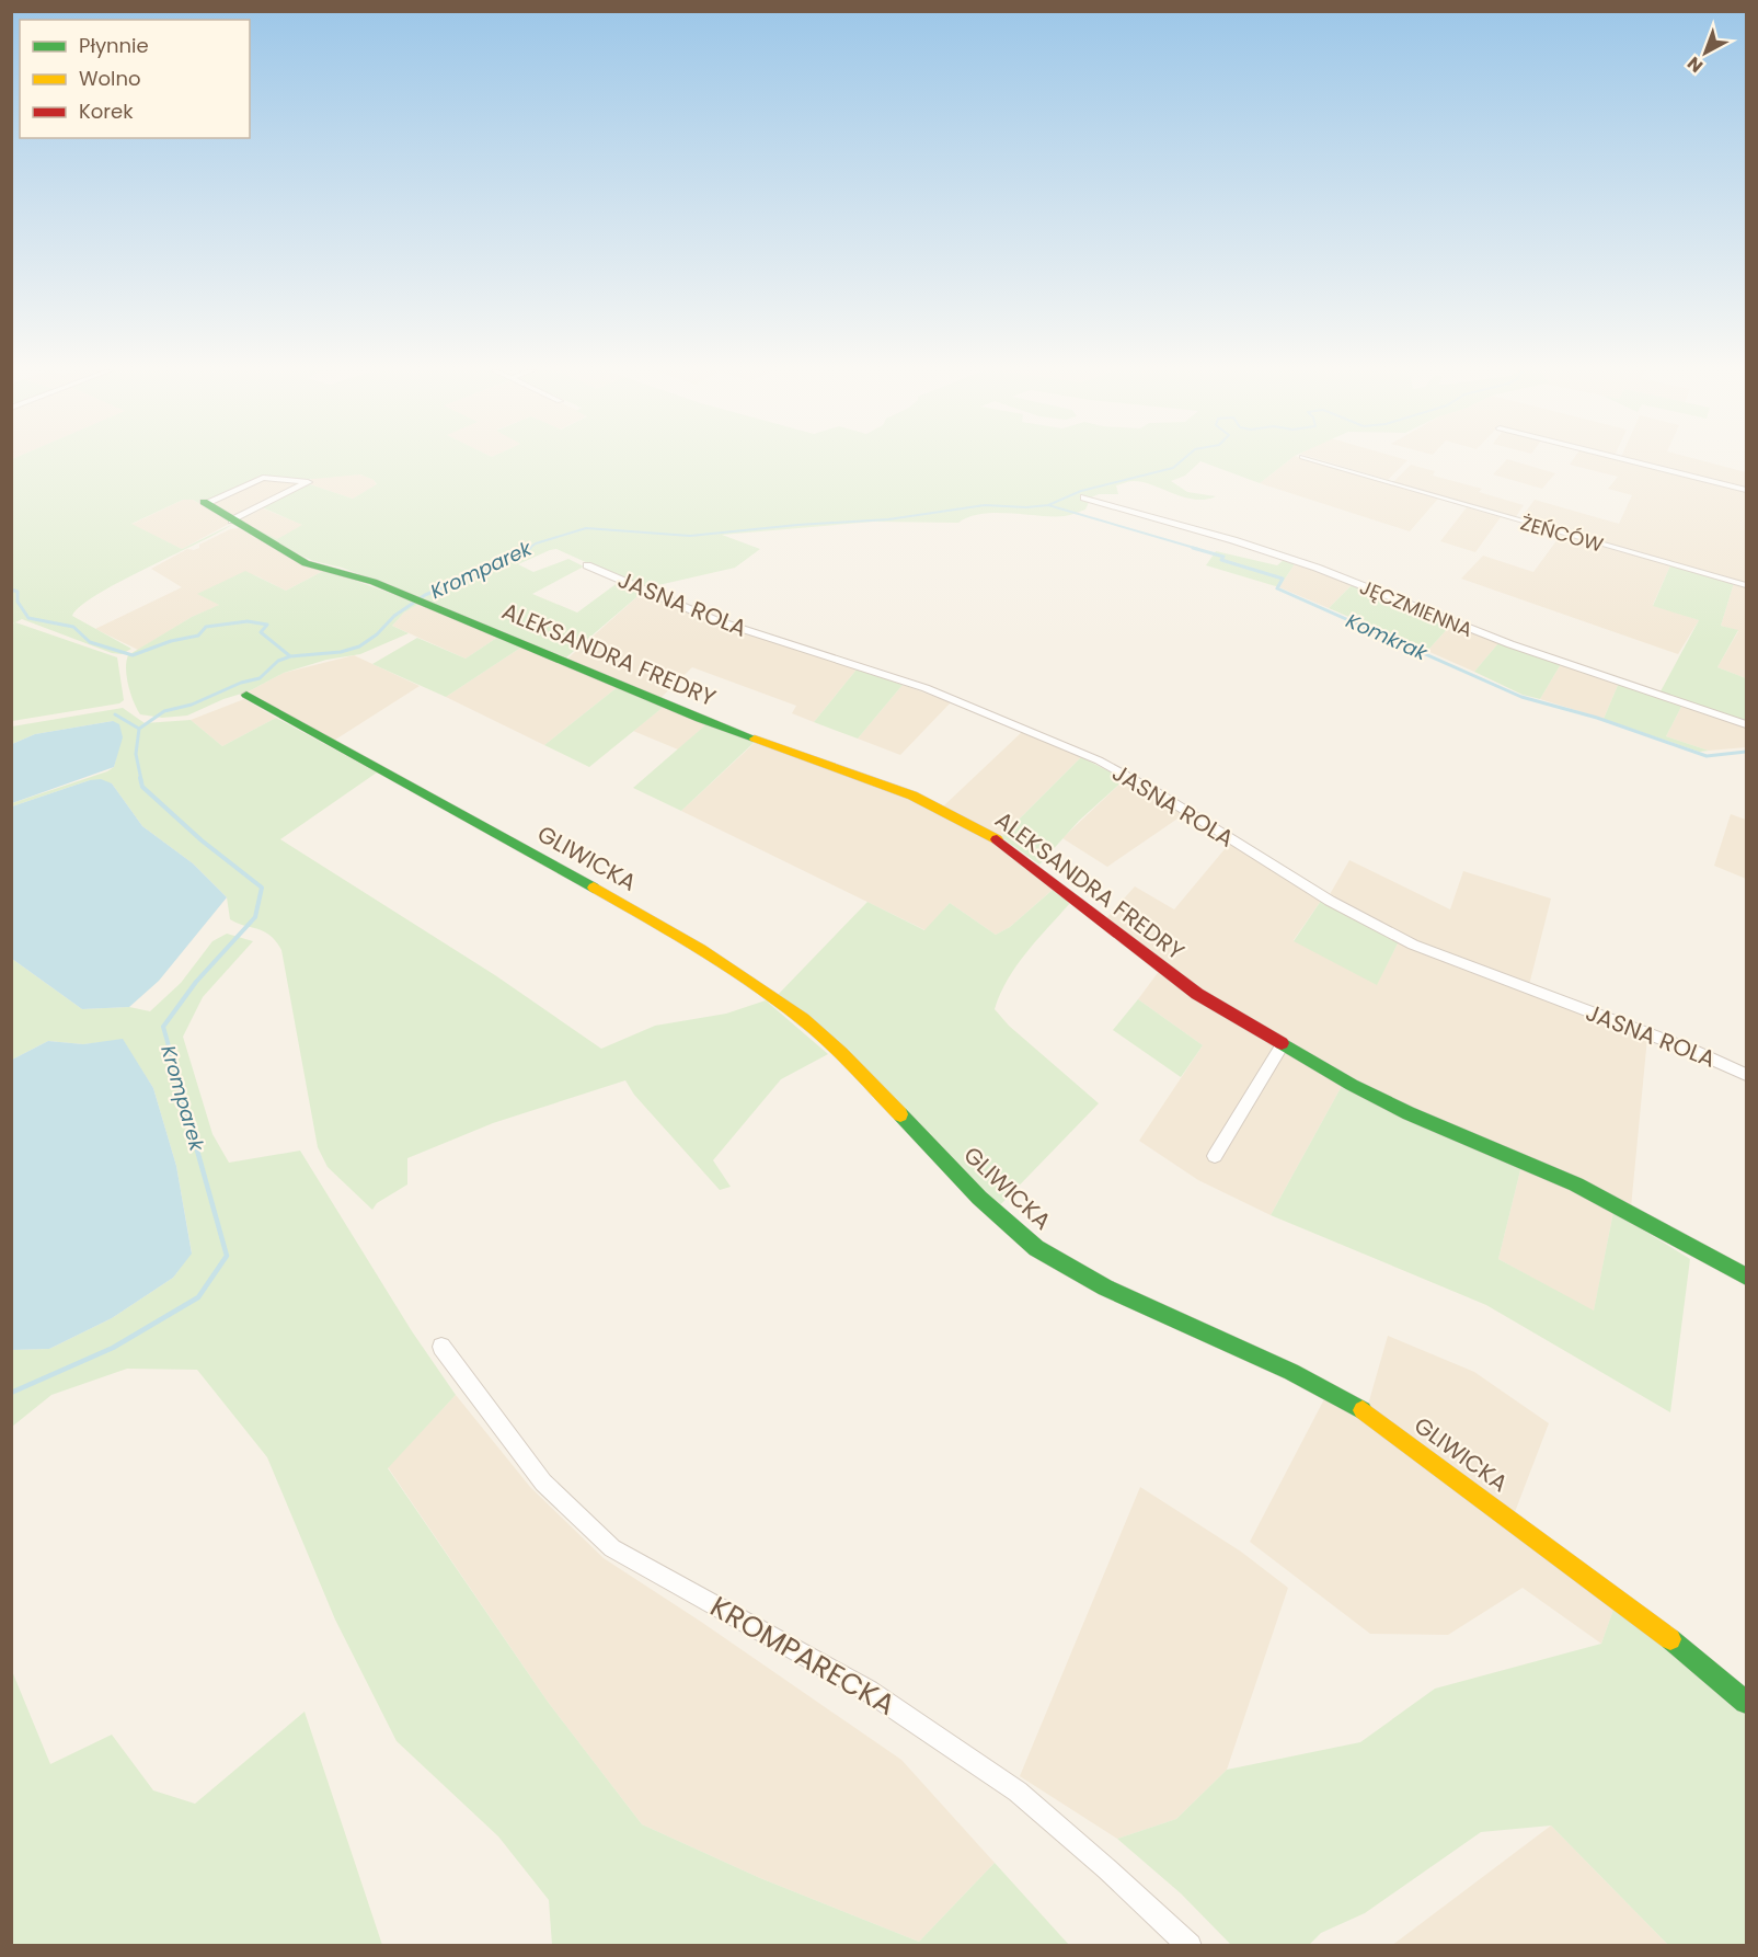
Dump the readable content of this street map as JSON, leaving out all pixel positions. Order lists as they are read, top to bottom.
{
  "streets": {
    "street": [
      "ŻEŃCÓW",
      "JASNA ROLA",
      "JĘCZMIENNA",
      "ALEKSANDRA FREDRY",
      "GLIWICKA",
      "KROMPARECKA"
    ]
  },
  "water": ["Kromparek", "Komkrak"],
  "legend": ["Płynnie", "Wolno", "Korek"],
  "north": "bottom left"
}
